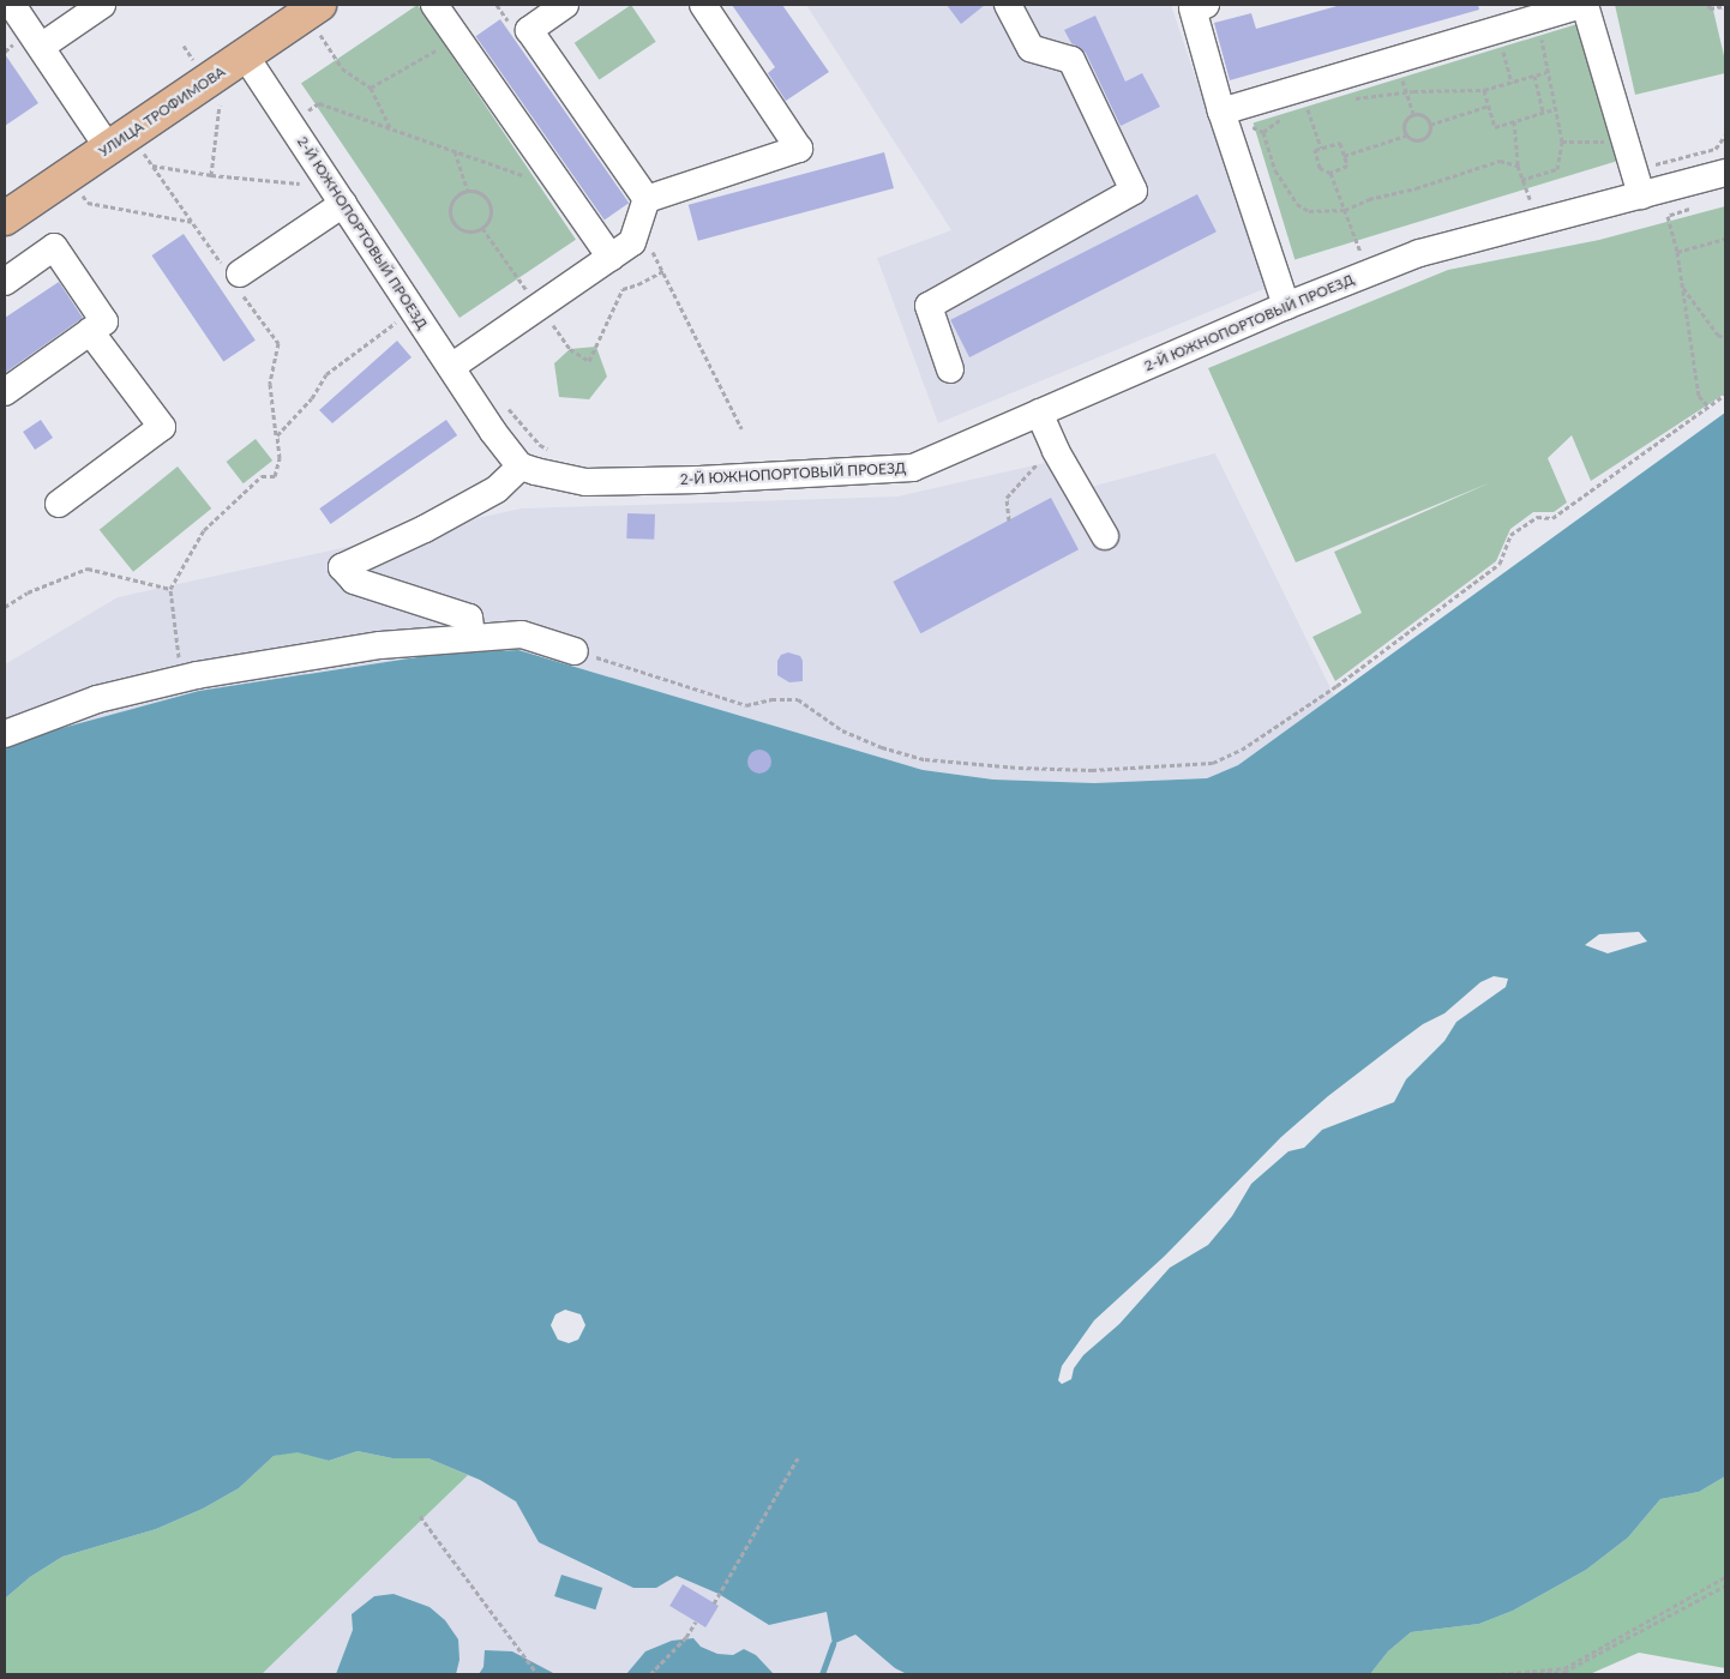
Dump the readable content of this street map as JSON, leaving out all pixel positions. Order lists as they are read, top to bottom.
{
  "streets": {
    "main road": ["УЛИЦА ТРОФИМОВА"],
    "street": ["2-Й ЮЖНОПОРТОВЫЙ ПРОЕЗД"]
  },
  "crossings": [
    ["УЛИЦА ТРОФИМОВА", "2-Й ЮЖНОПОРТОВЫЙ ПРОЕЗД"]
  ]
}
